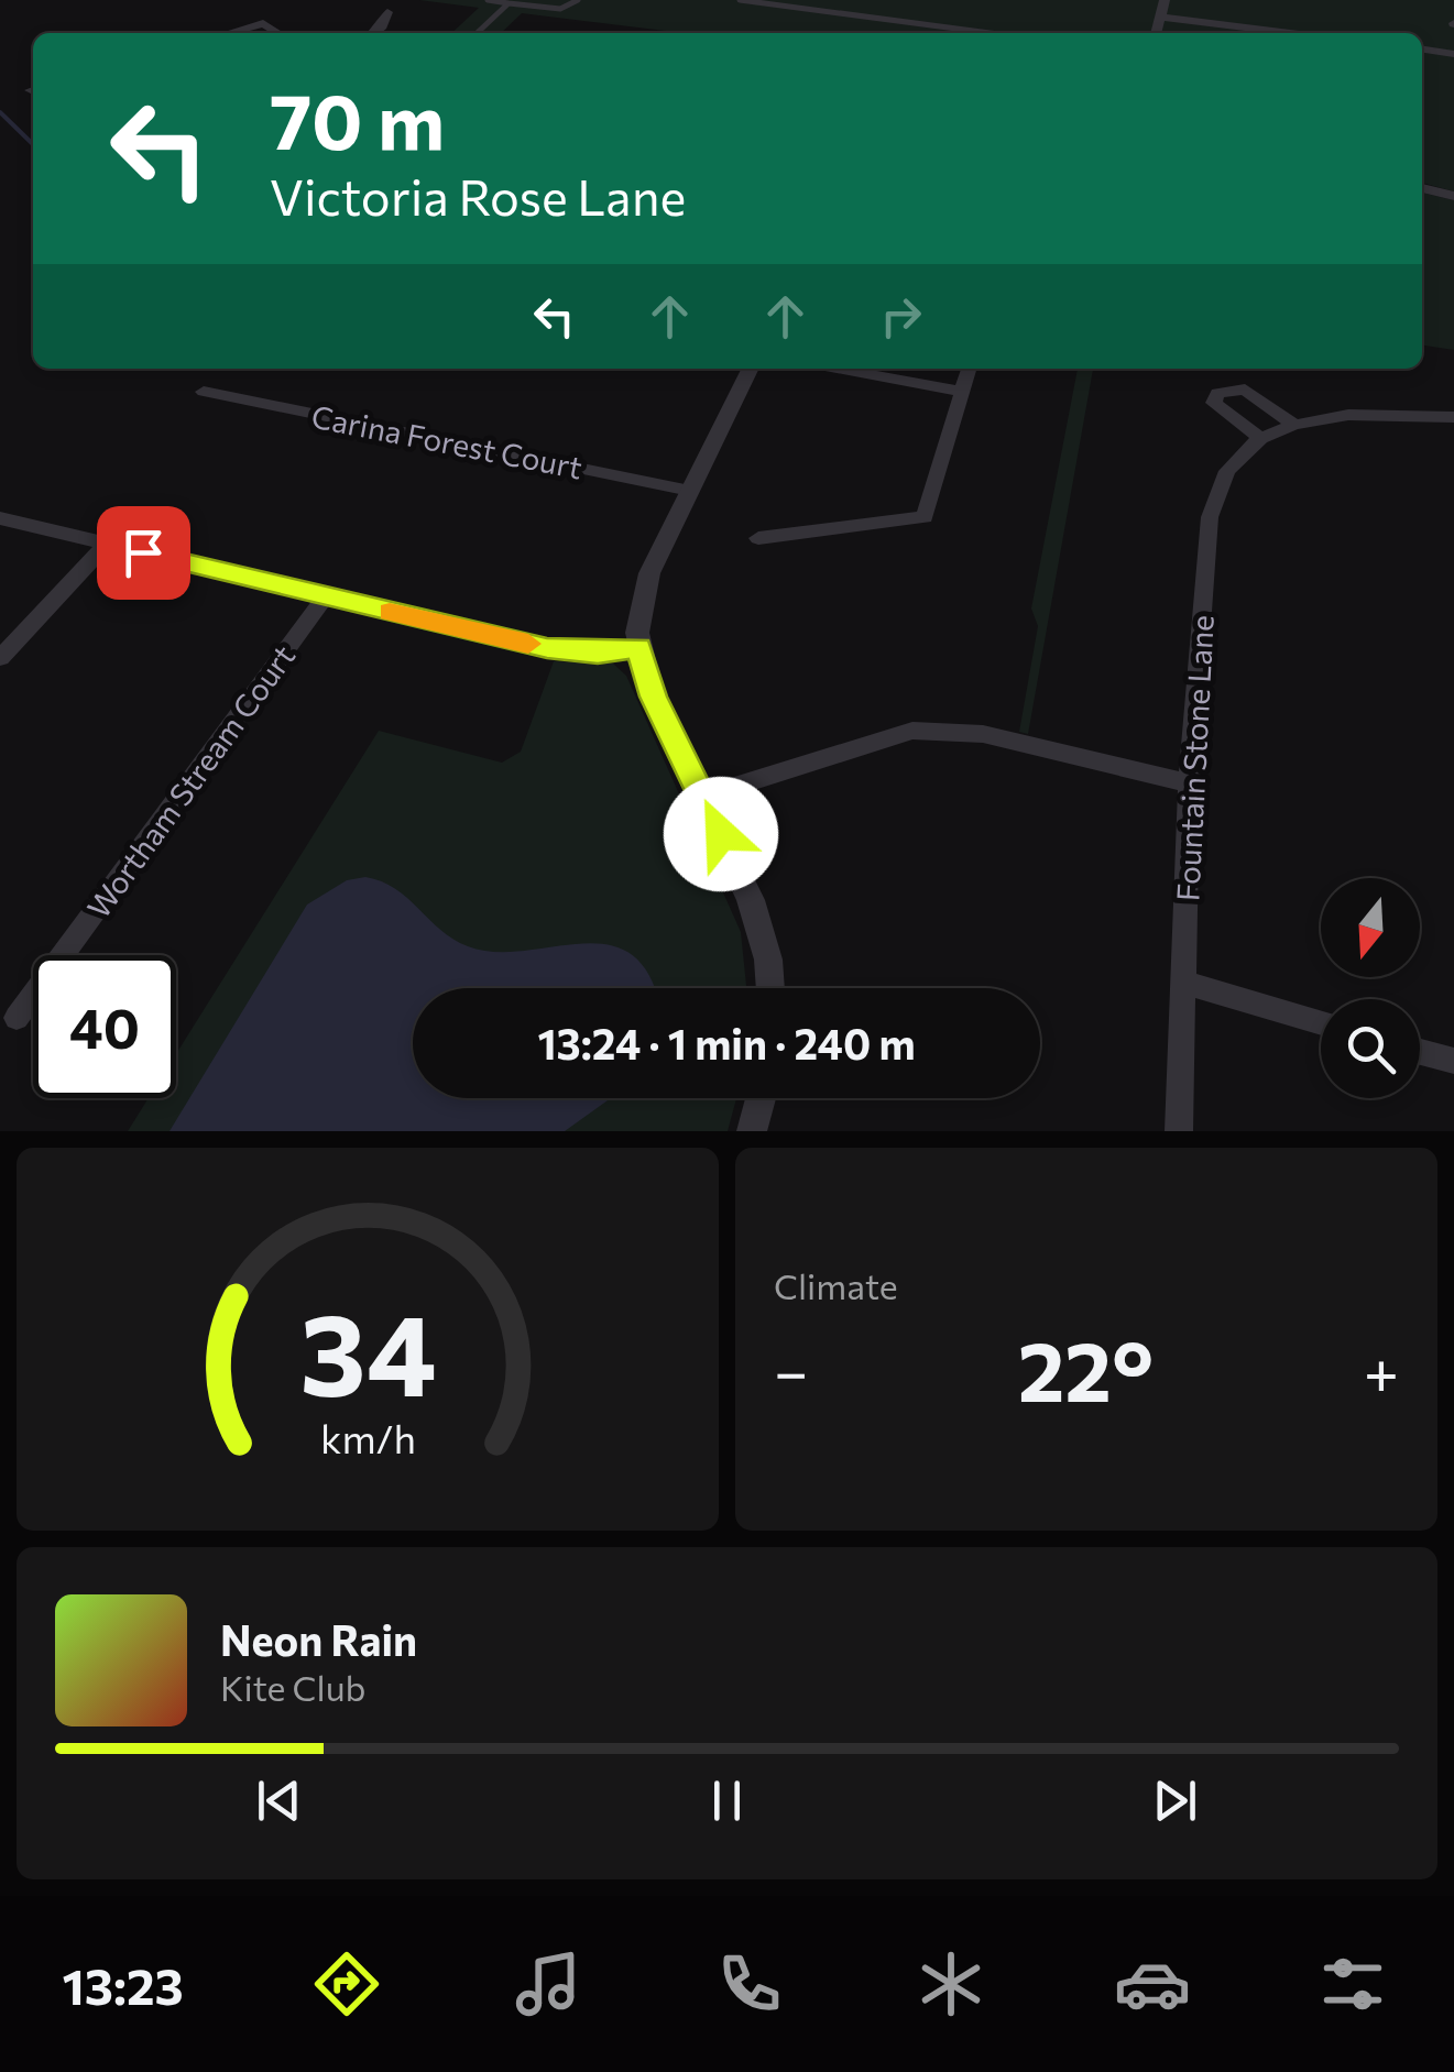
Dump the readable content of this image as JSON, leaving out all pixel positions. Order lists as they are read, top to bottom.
{
  "streets": {
    "street": ["Carina Forest Court", "Fountain Stone Lane", "Wortham Stream Court"]
  },
  "north": "bottom",
  "page": {
    "turn": ["70 m", "Victoria Rose Lane"],
    "limit": "40",
    "trip": "13:24 · 1 min · 240 m",
    "tile": "Climate",
    "heat": ["−", "22°", "+"],
    "song": ["Neon Rain", "Kite Club"],
    "tabs": "13:23",
    "gauge": ["34", "km/h"]
  }
}
